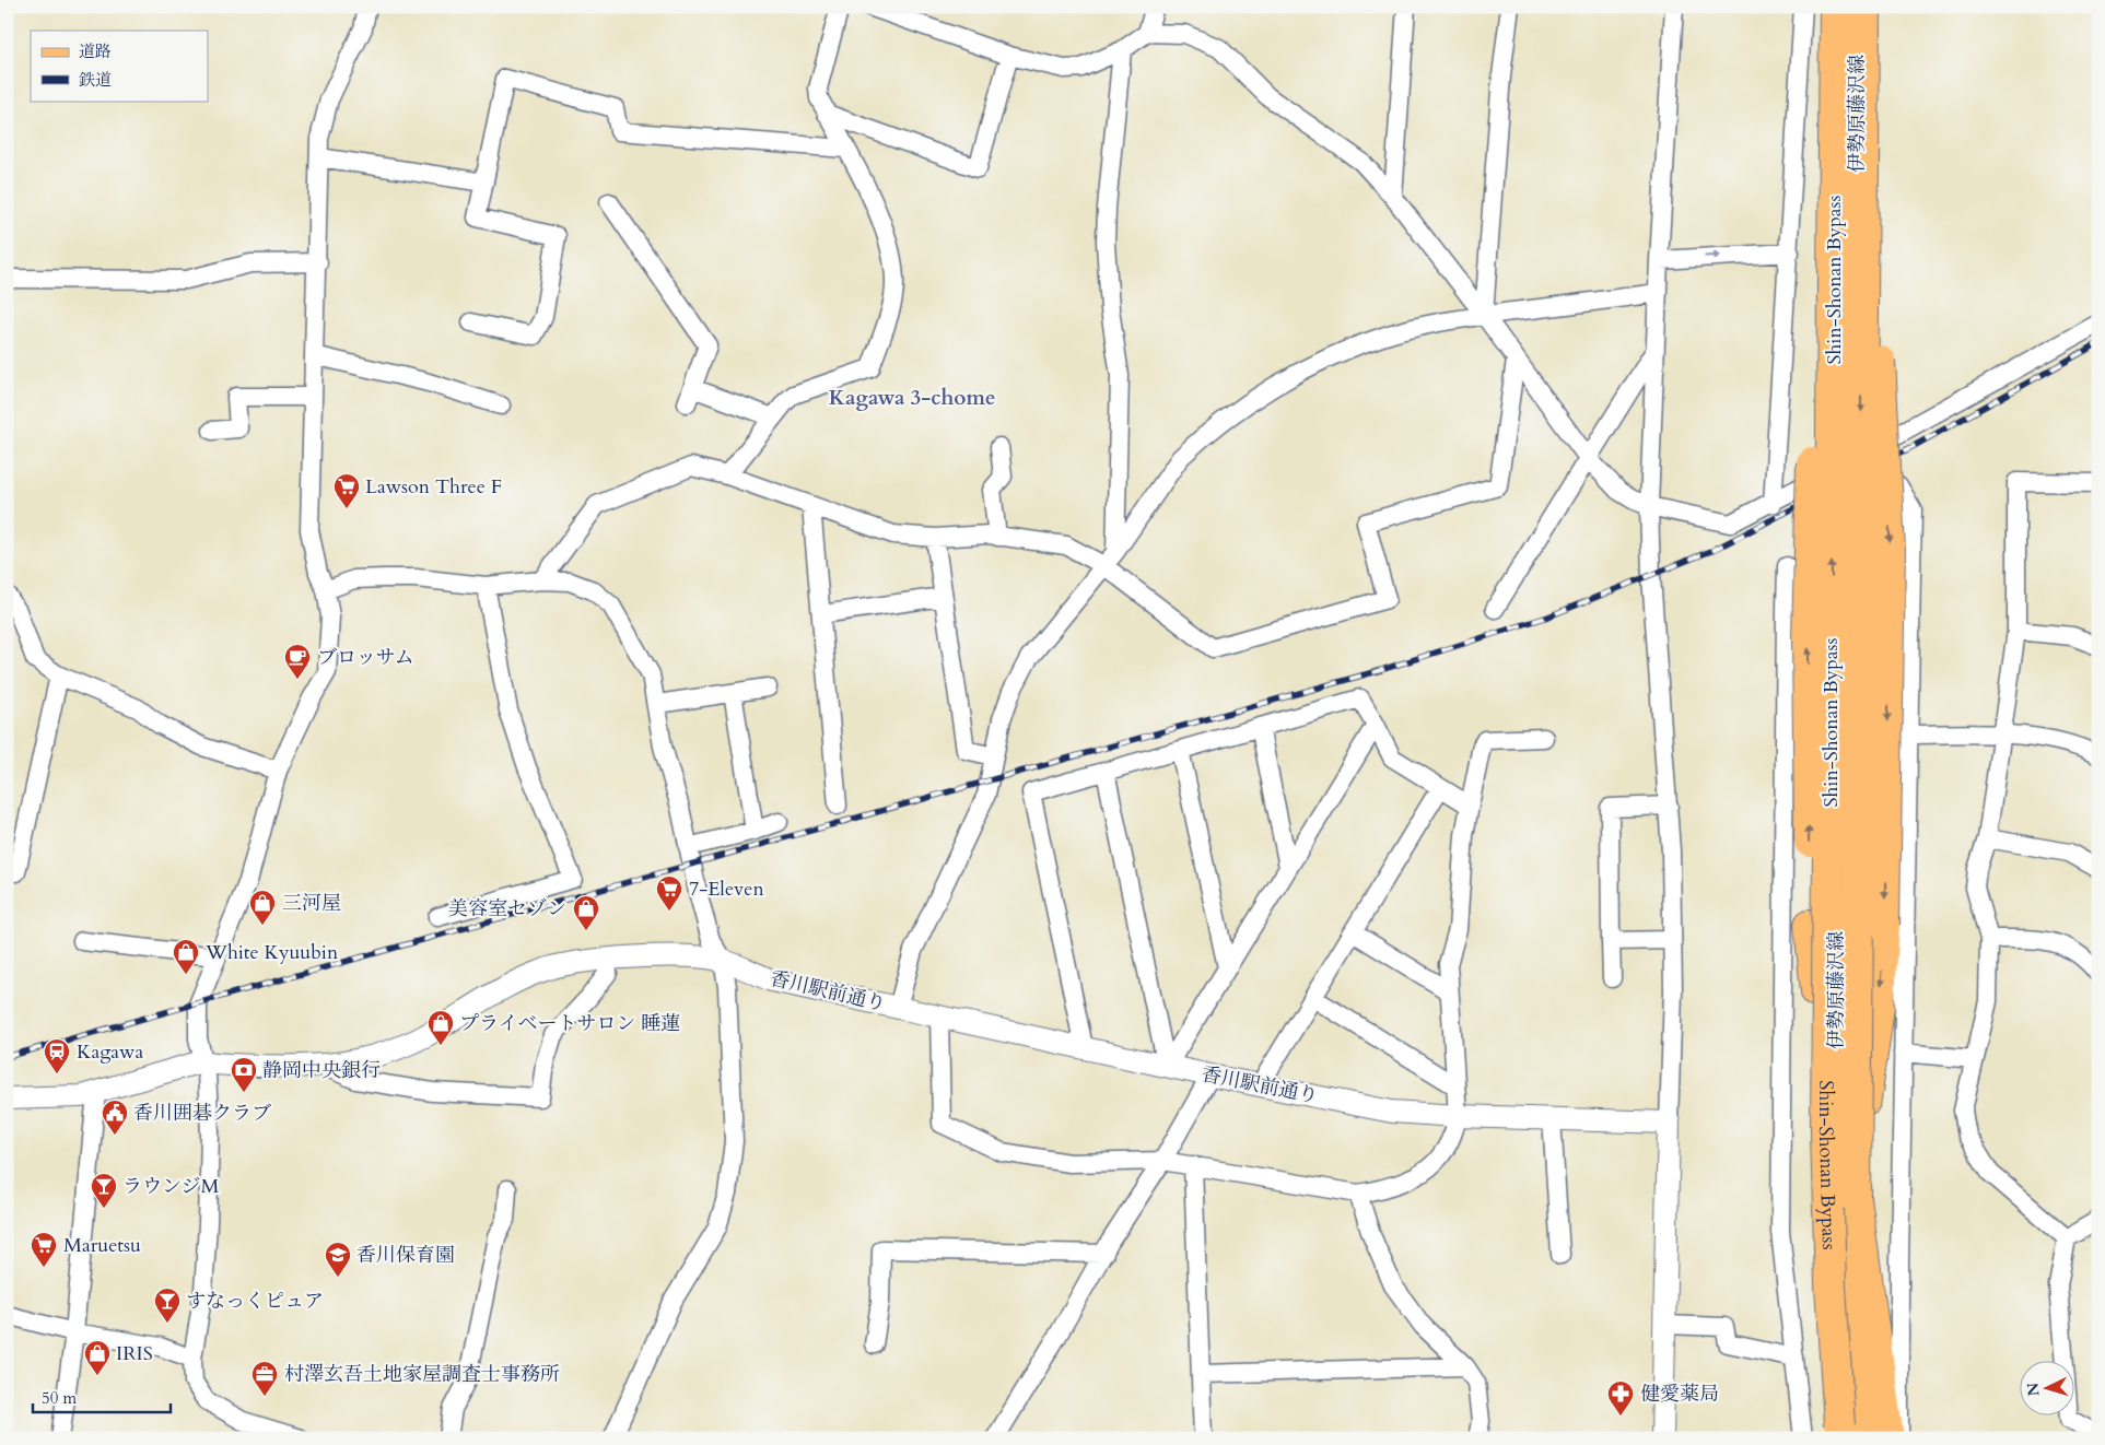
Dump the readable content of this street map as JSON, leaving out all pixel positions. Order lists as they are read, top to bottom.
{
  "streets": {
    "highway": ["Shin-Shonan Bypass"],
    "main road": ["伊勢原藤沢線"],
    "street": ["香川駅前通り"]
  },
  "crossings": [
    ["伊勢原藤沢線", "Shin-Shonan Bypass"]
  ],
  "districts": ["Kagawa 3-chome"],
  "places": {
    "supermarket": ["Lawson Three F", "7-Eleven", "Maruetsu"],
    "cafe": ["ブロッサム"],
    "shop": [
      "三河屋",
      "美容室セゾン",
      "White Kyuubin",
      "プライベートサロン 睡蓮",
      "IRIS"
    ],
    "station": ["Kagawa"],
    "bank": ["静岡中央銀行"],
    "public building": ["香川囲碁クラブ"],
    "bar": ["ラウンジM", "すなっくピュア"],
    "school or university": ["香川保育園"],
    "office": ["村澤玄吾土地家屋調査士事務所"],
    "pharmacy": ["健愛薬局"]
  },
  "legend": ["道路", "鉄道"],
  "scale_bar": "50 m",
  "north": "left"
}
